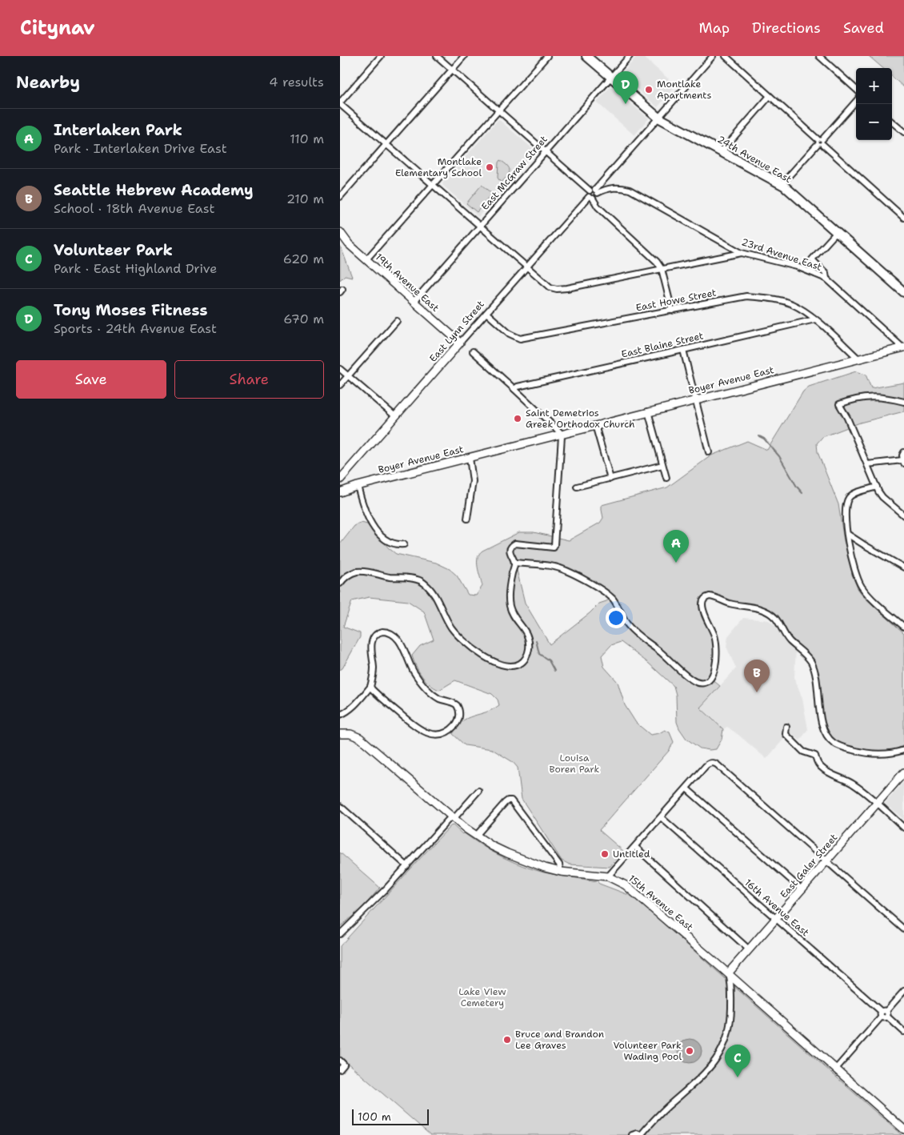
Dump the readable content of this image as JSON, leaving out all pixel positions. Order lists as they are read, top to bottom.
{
  "streets": {
    "main road": ["24th Avenue East"],
    "street": [
      "East McGraw Street",
      "23rd Avenue East",
      "19th Avenue East",
      "East Howe Street",
      "East Lynn Street",
      "East Blaine Street",
      "Boyer Avenue East",
      "East Galer Street",
      "15th Avenue East",
      "16th Avenue East"
    ]
  },
  "crossings": [
    ["24th Avenue East", "East McGraw Street"],
    ["East McGraw Street", "19th Avenue East"],
    ["23rd Avenue East", "East Lynn Street"],
    ["23rd Avenue East", "Boyer Avenue East"],
    ["19th Avenue East", "East Lynn Street"],
    ["East Howe Street", "East Lynn Street"],
    ["East Howe Street", "East Blaine Street"],
    ["East Howe Street", "Boyer Avenue East"],
    ["East Galer Street", "15th Avenue East"],
    ["East Galer Street", "16th Avenue East"]
  ],
  "parks": ["Louisa Boren Park", "Lake View Cemetery"],
  "places": [
    "Montlake Apartments",
    "Montlake Elementary School",
    "Saint Demetrios Greek Orthodox Church",
    "Untitled",
    "Bruce and Brandon Lee Graves",
    "Volunteer Park Wading Pool"
  ],
  "scale_bar": "100 m",
  "page": {
    "header": "Citynav",
    "nav": ["Map", "Directions", "Saved"],
    "heading": ["Nearby", "4 results"],
    "map_buttons": ["+", "−"],
    "pins": [
      "D",
      "A",
      "B",
      "C"
    ],
    "list": [
      {
        "mark": "A",
        "name": "Interlaken Park",
        "note": "Park · Interlaken Drive East",
        "value": "110 m"
      },
      {
        "mark": "B",
        "name": "Seattle Hebrew Academy",
        "note": "School · 18th Avenue East",
        "value": "210 m"
      },
      {
        "mark": "C",
        "name": "Volunteer Park",
        "note": "Park · East Highland Drive",
        "value": "620 m"
      },
      {
        "mark": "D",
        "name": "Tony Moses Fitness",
        "note": "Sports · 24th Avenue East",
        "value": "670 m"
      }
    ],
    "buttons": ["Save", "Share"],
    "scale": "100 m"
  }
}
